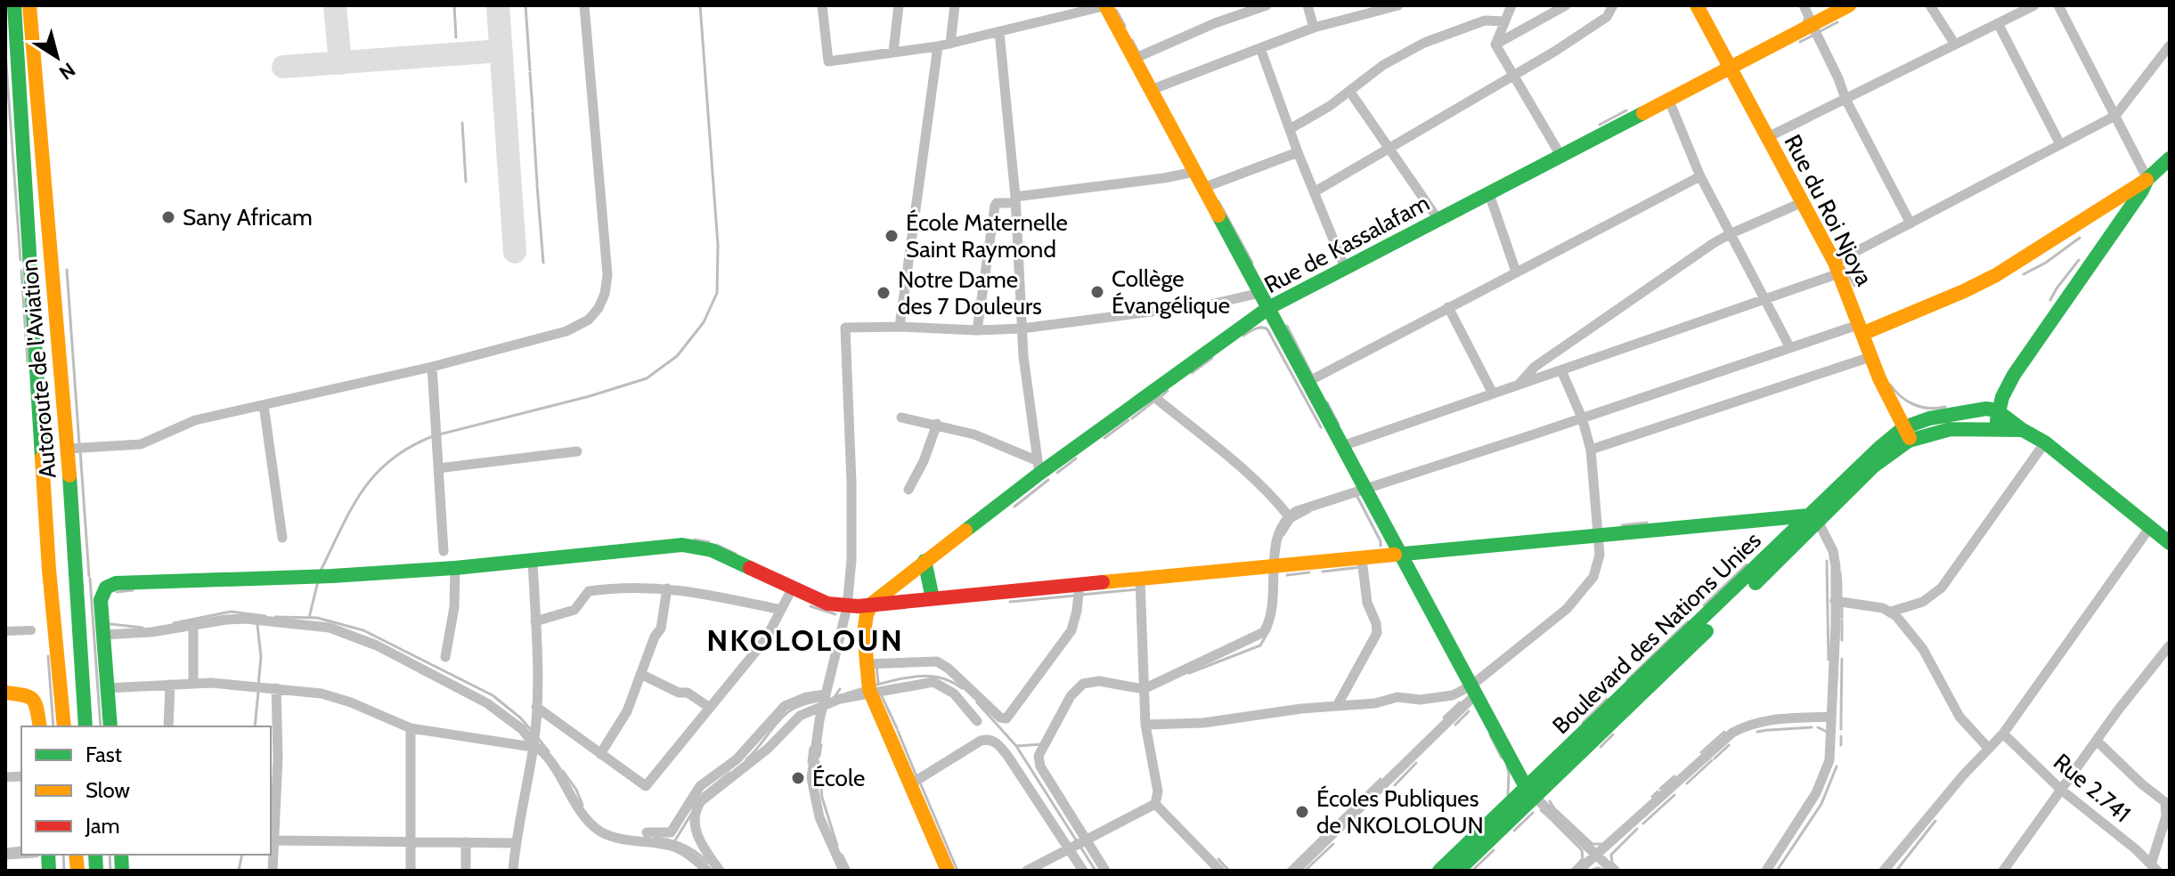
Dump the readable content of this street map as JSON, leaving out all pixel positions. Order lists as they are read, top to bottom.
{
  "streets": {
    "main road": [
      "Rue du Roi Njoya",
      "Rue de Kassalafam",
      "Autoroute de l'Aviation",
      "Boulevard des Nations Unies"
    ],
    "street": ["Rue 2.741"]
  },
  "crossings": [
    ["Rue du Roi Njoya", "Rue de Kassalafam"],
    ["Rue du Roi Njoya", "Boulevard des Nations Unies"]
  ],
  "districts": ["NKOLOLOUN"],
  "places": [
    "Sany Africam",
    "École Maternelle Saint Raymond",
    "Collège Évangélique",
    "Notre Dame des 7 Douleurs",
    "École",
    "Écoles Publiques de NKOLOLOUN"
  ],
  "legend": ["Fast", "Slow", "Jam"],
  "north": "bottom right"
}
